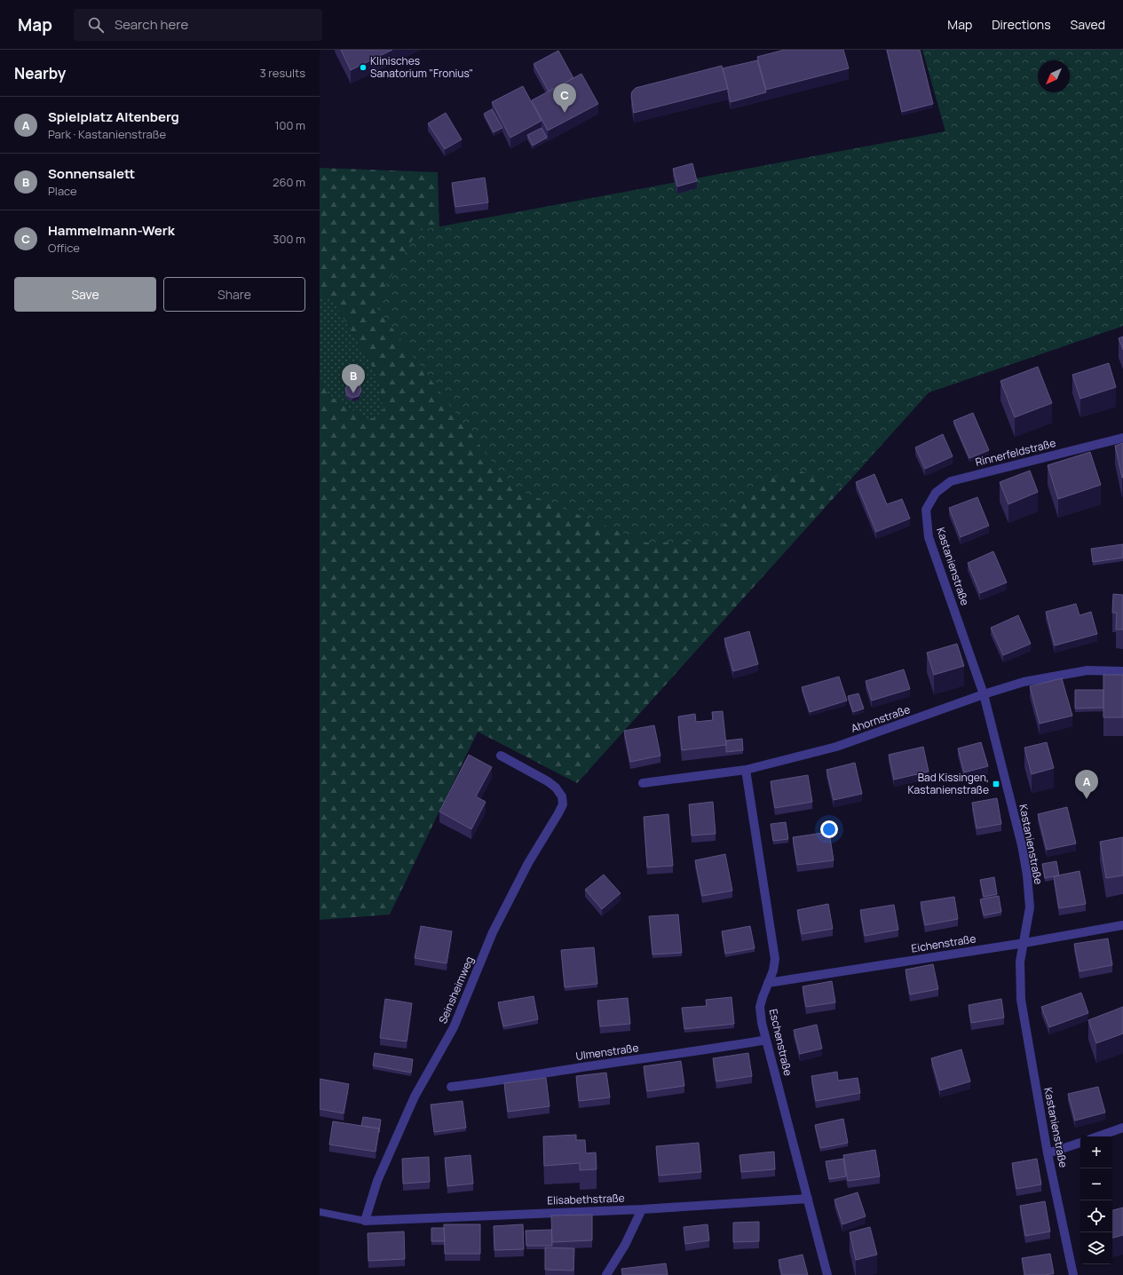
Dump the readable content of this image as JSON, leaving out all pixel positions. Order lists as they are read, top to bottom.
{
  "streets": {
    "street": [
      "Rinnerfeldstraße",
      "Kastanienstraße",
      "Ahornstraße",
      "Eichenstraße",
      "Seinsheimweg",
      "Eschenstraße",
      "Ulmenstraße",
      "Elisabethstraße"
    ]
  },
  "crossings": [
    ["Rinnerfeldstraße", "Kastanienstraße"],
    ["Kastanienstraße", "Ahornstraße"],
    ["Kastanienstraße", "Eichenstraße"],
    ["Ahornstraße", "Eschenstraße"],
    ["Eichenstraße", "Eschenstraße"],
    ["Seinsheimweg", "Elisabethstraße"],
    ["Eschenstraße", "Ulmenstraße"],
    ["Eschenstraße", "Elisabethstraße"]
  ],
  "places": {
    "other": ["Klinisches Sanatorium \"Fronius\""],
    "transit": ["Bad Kissingen, Kastanienstraße"]
  },
  "north": "bottom left",
  "page": {
    "header": "Map",
    "search": "Search here",
    "nav": ["Map", "Directions", "Saved"],
    "heading": ["Nearby", "3 results"],
    "pins": ["C", "B", "A"],
    "list": [
      {
        "mark": "A",
        "name": "Spielplatz Altenberg",
        "note": "Park · Kastanienstraße",
        "value": "100 m"
      },
      {
        "mark": "B",
        "name": "Sonnensalett",
        "note": "Place",
        "value": "260 m"
      },
      {
        "mark": "C",
        "name": "Hammelmann-Werk",
        "note": "Office",
        "value": "300 m"
      }
    ],
    "buttons": ["Save", "Share"],
    "map_buttons": ["+", "−"]
  }
}
